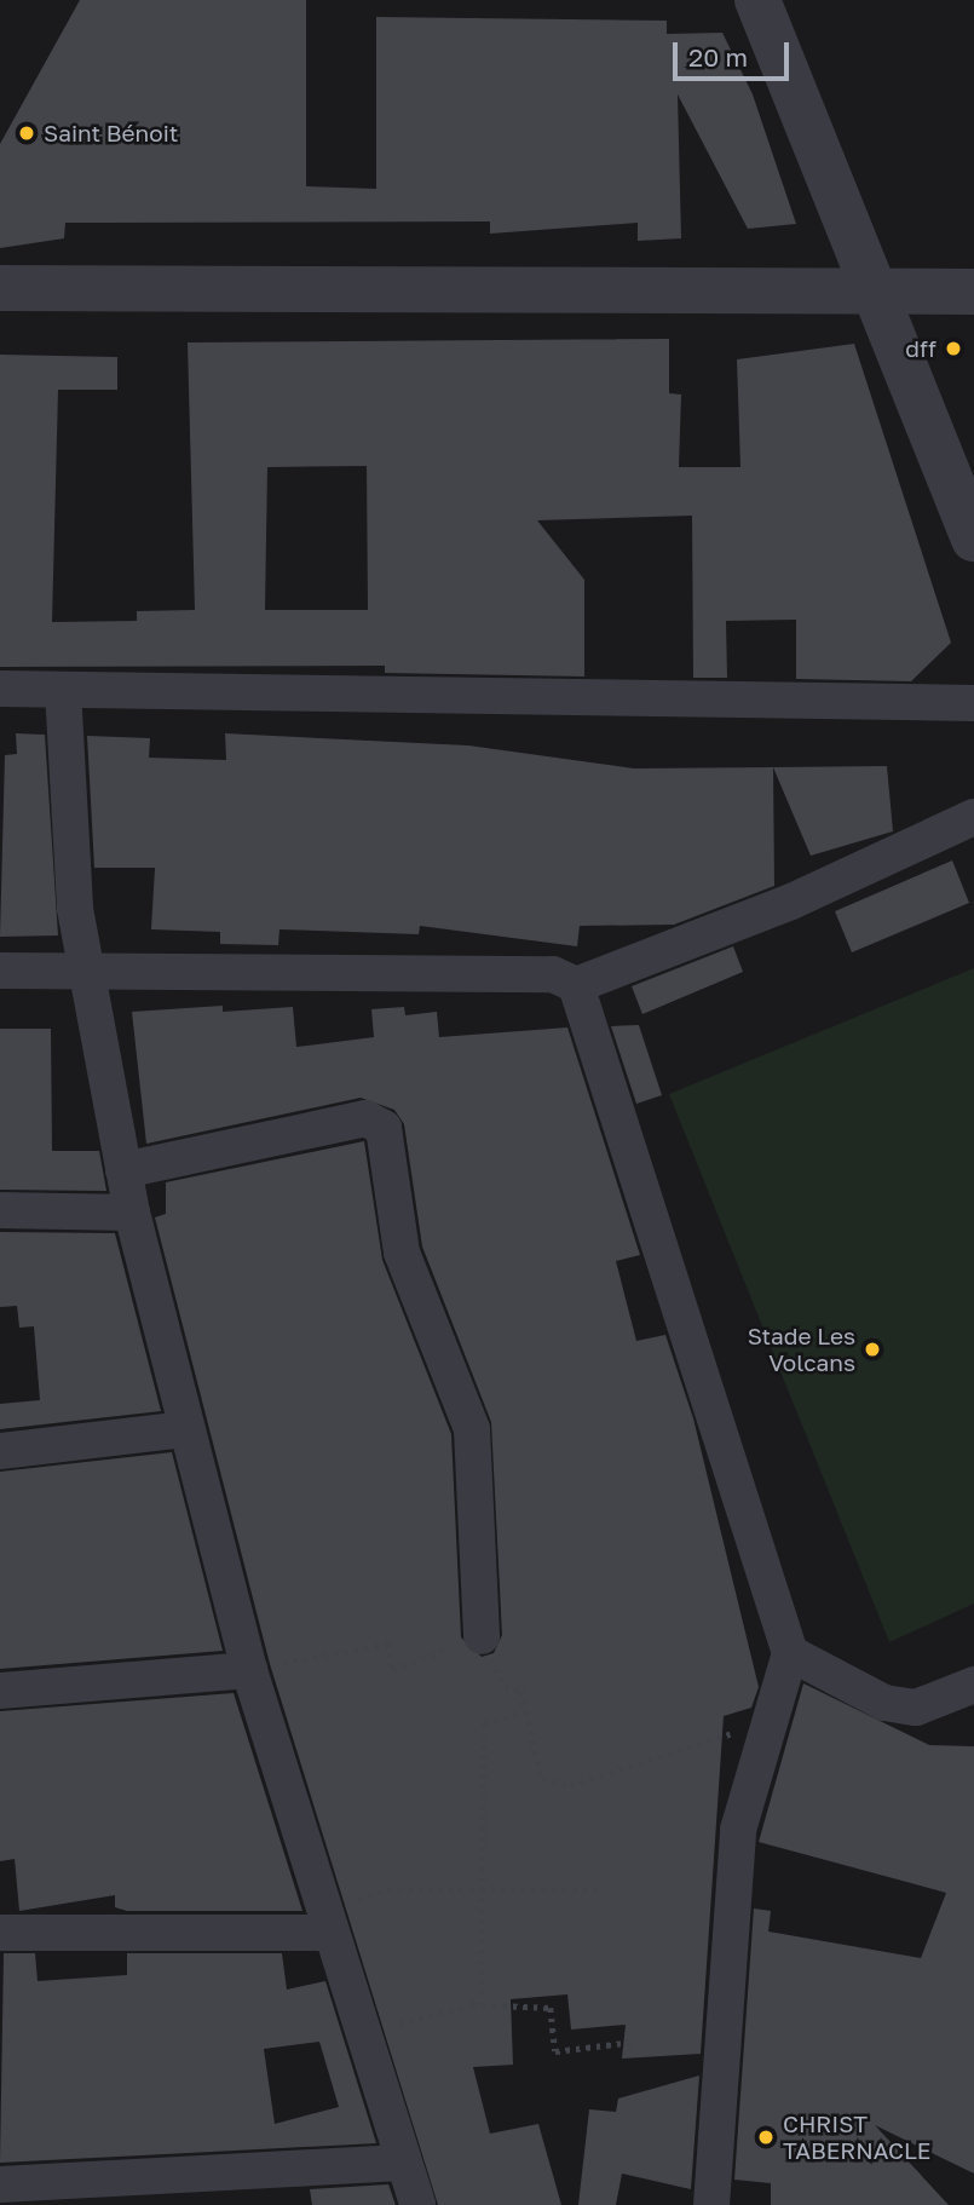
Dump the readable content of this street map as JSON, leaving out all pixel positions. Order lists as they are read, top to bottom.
{
  "places": [
    "Saint Bénoit",
    "dff",
    "Stade Les Volcans",
    "CHRIST TABERNACLE"
  ],
  "scale_bar": "20 m"
}
